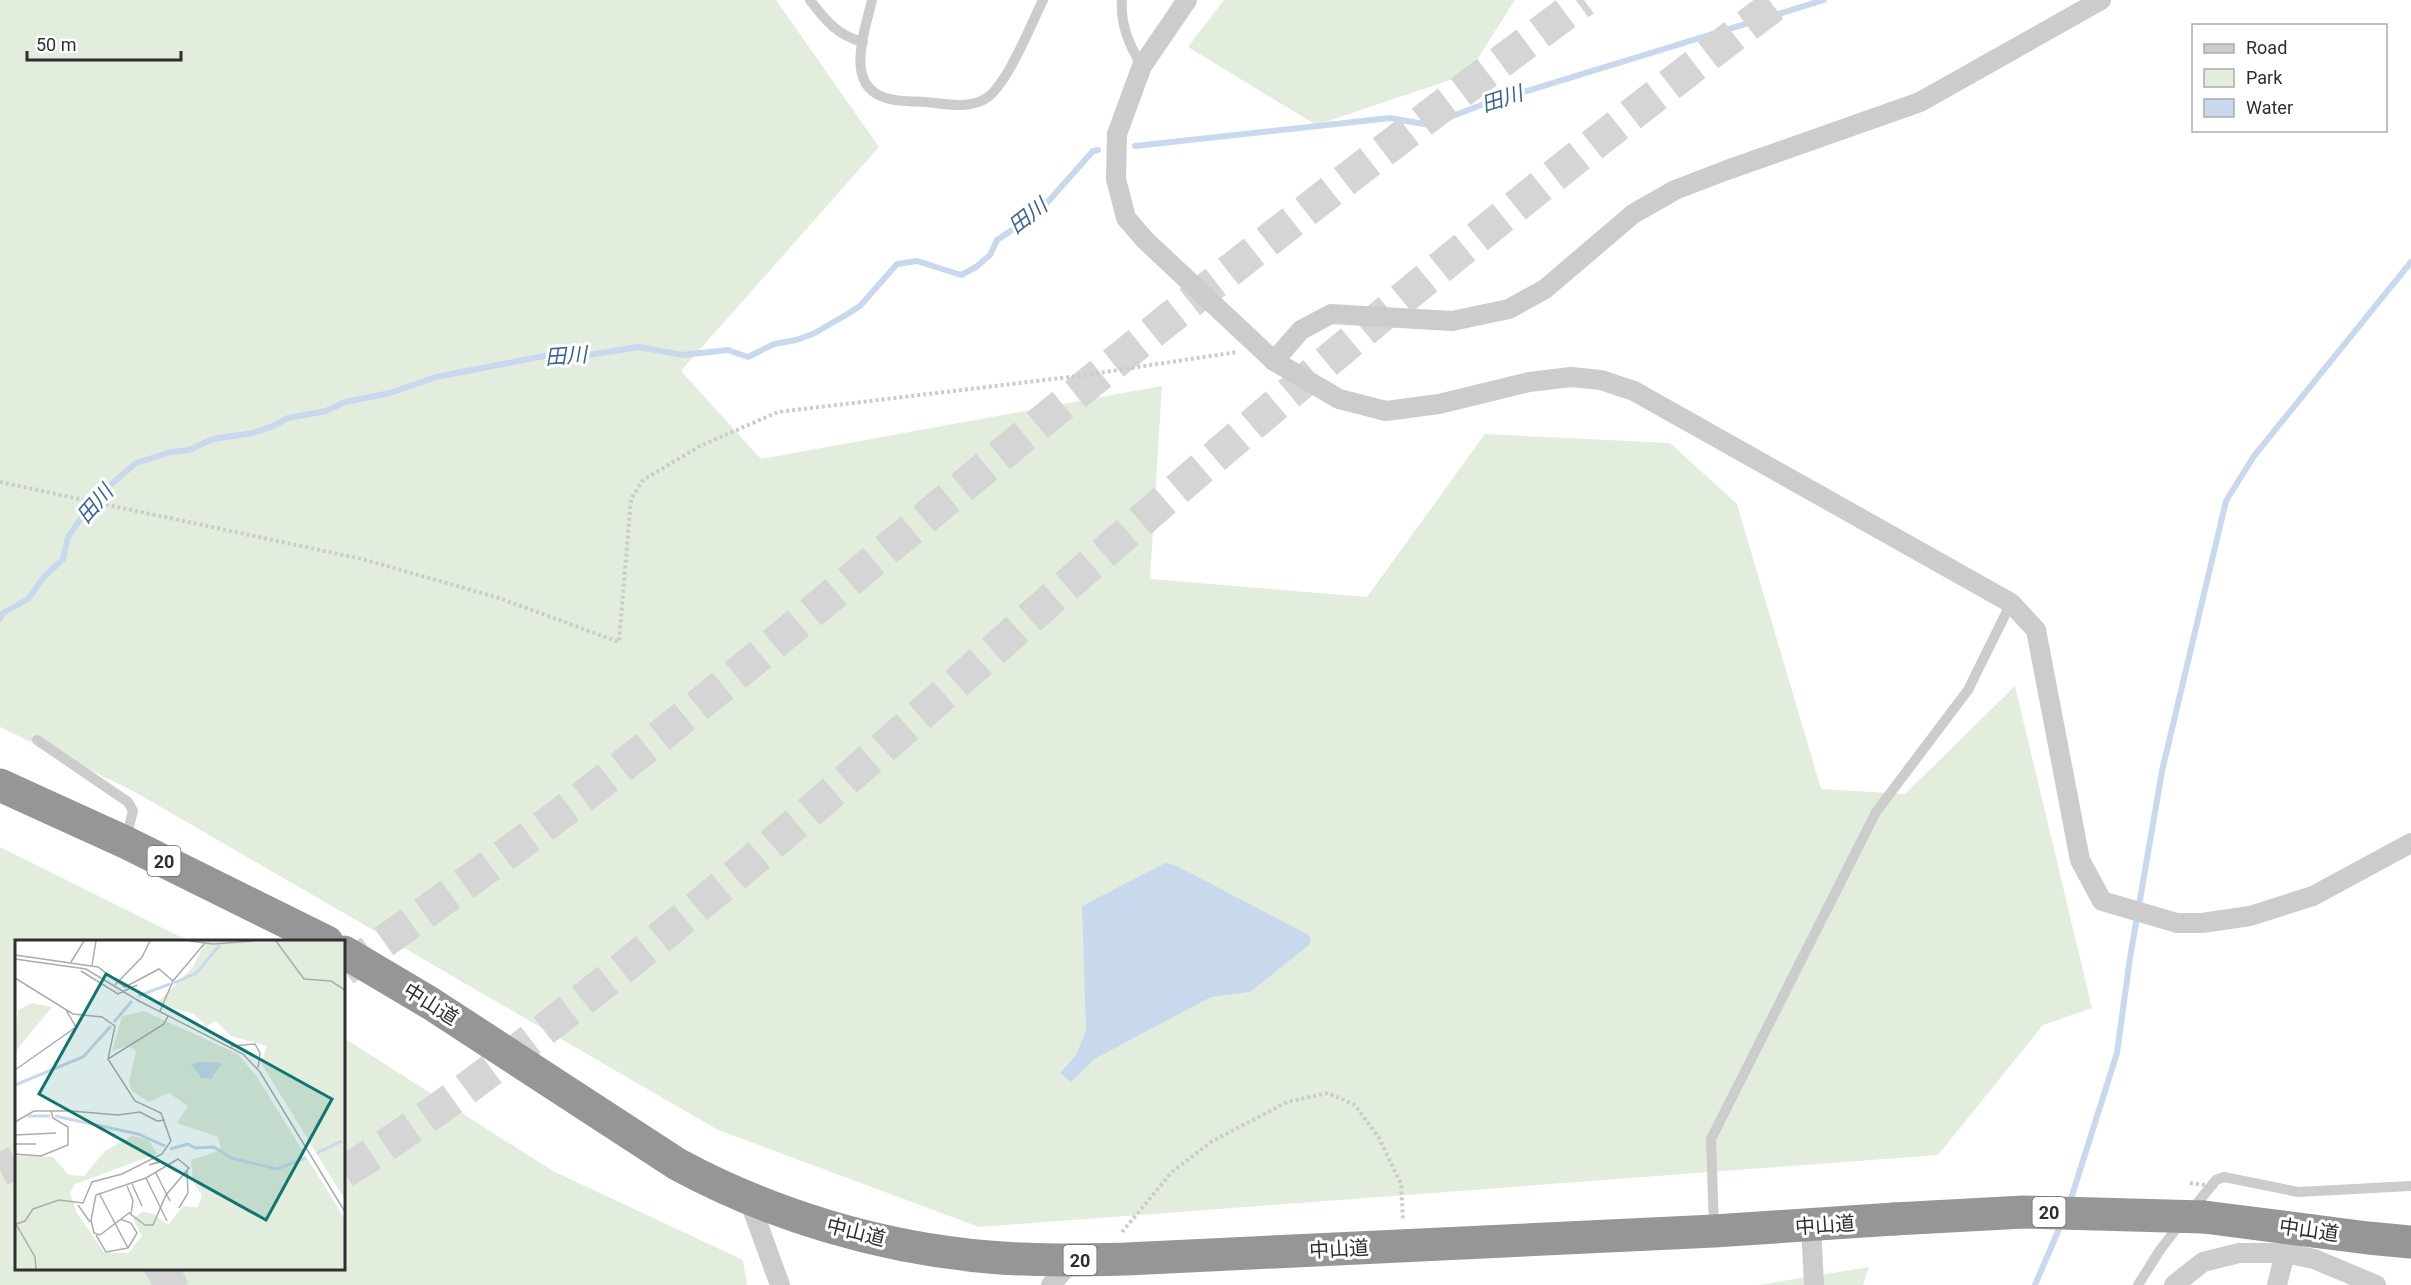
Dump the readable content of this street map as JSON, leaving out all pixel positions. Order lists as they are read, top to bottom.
{
  "streets": {
    "highway": ["20", "中山道"]
  },
  "water": ["田川"],
  "legend": ["Road", "Park", "Water"],
  "scale_bar": "50 m"
}
